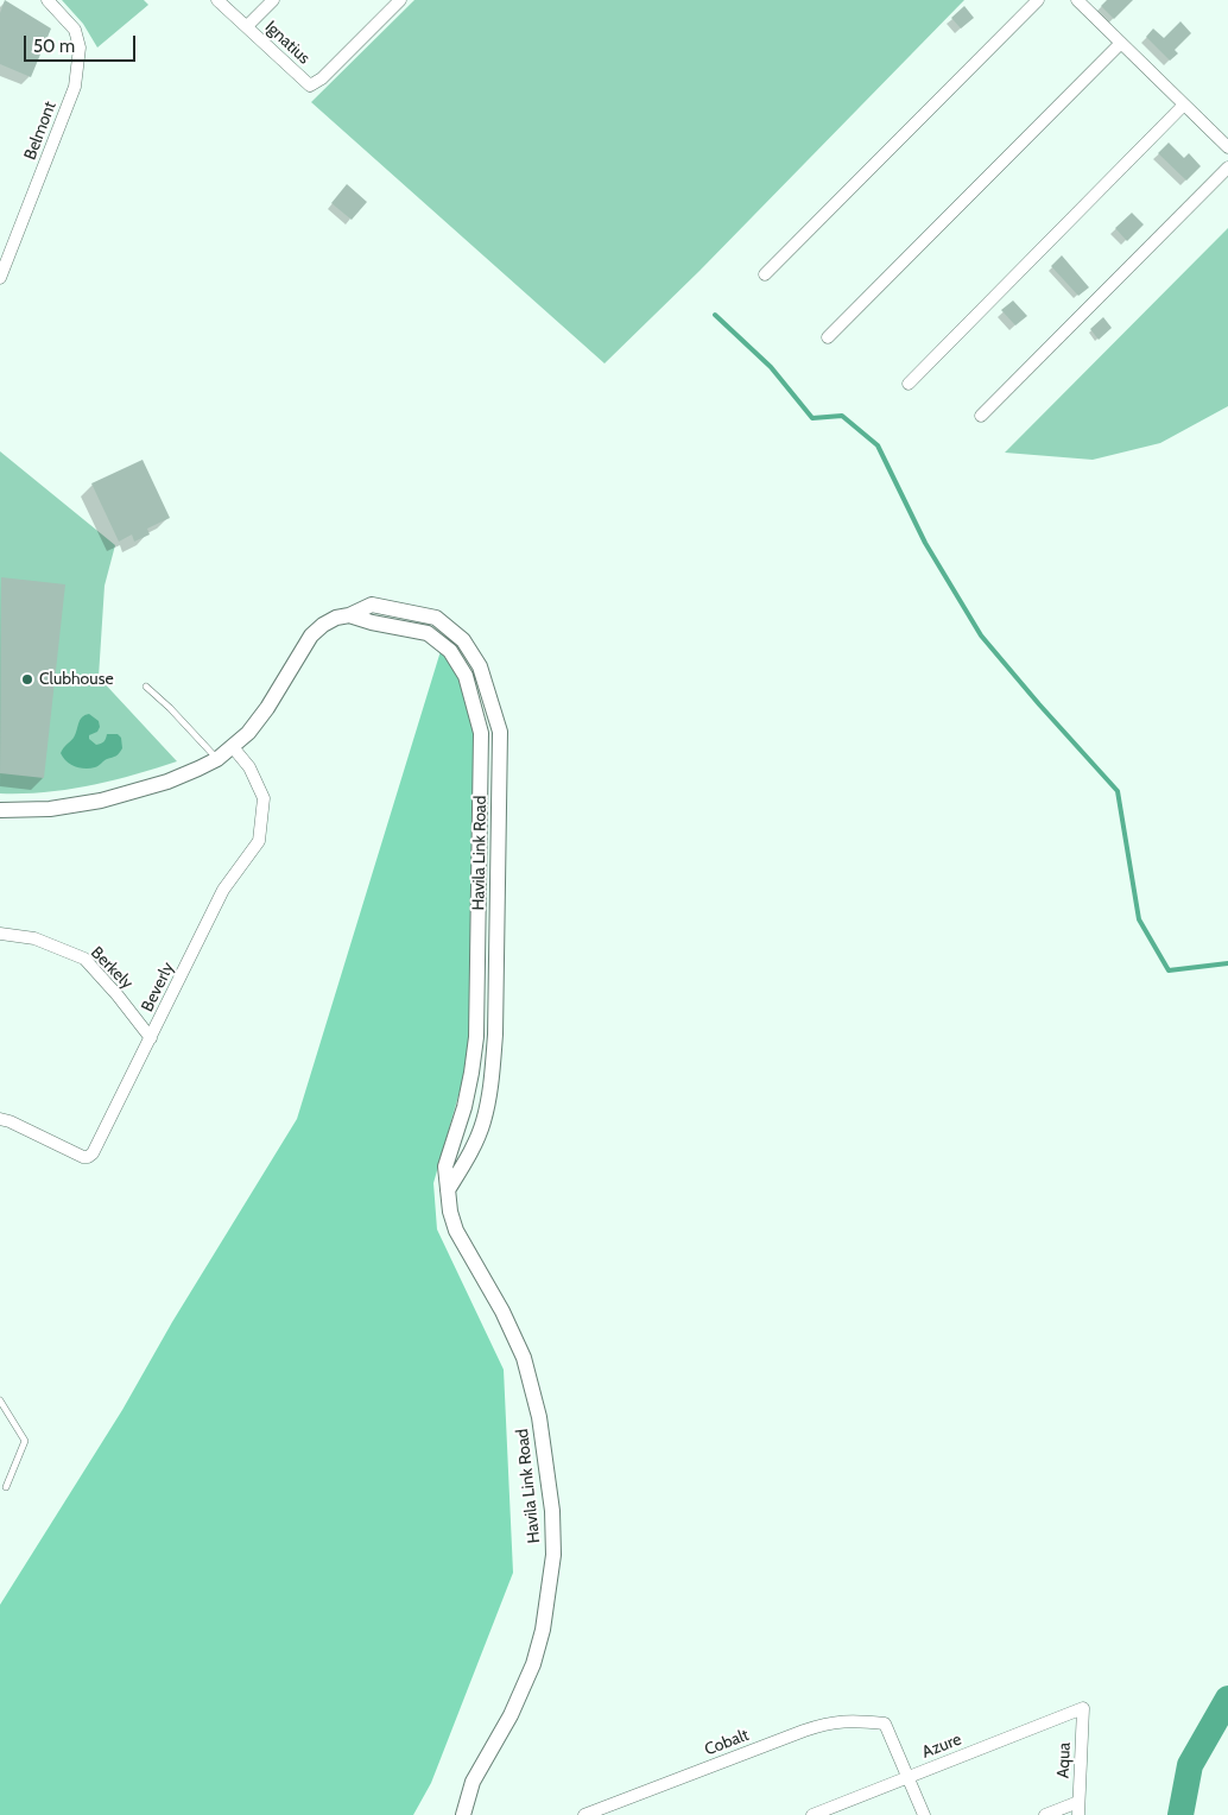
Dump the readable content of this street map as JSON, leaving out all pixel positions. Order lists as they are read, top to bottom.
{
  "streets": {
    "street": [
      "Ignatius",
      "Belmont",
      "Havila Link Road",
      "Berkely",
      "Beverly",
      "Cobalt",
      "Azure",
      "Aqua"
    ]
  },
  "crossings": [
    ["Havila Link Road", "Beverly"],
    ["Berkely", "Beverly"],
    ["Cobalt", "Azure"],
    ["Azure", "Aqua"]
  ],
  "places": ["Clubhouse"],
  "scale_bar": "50 m"
}
